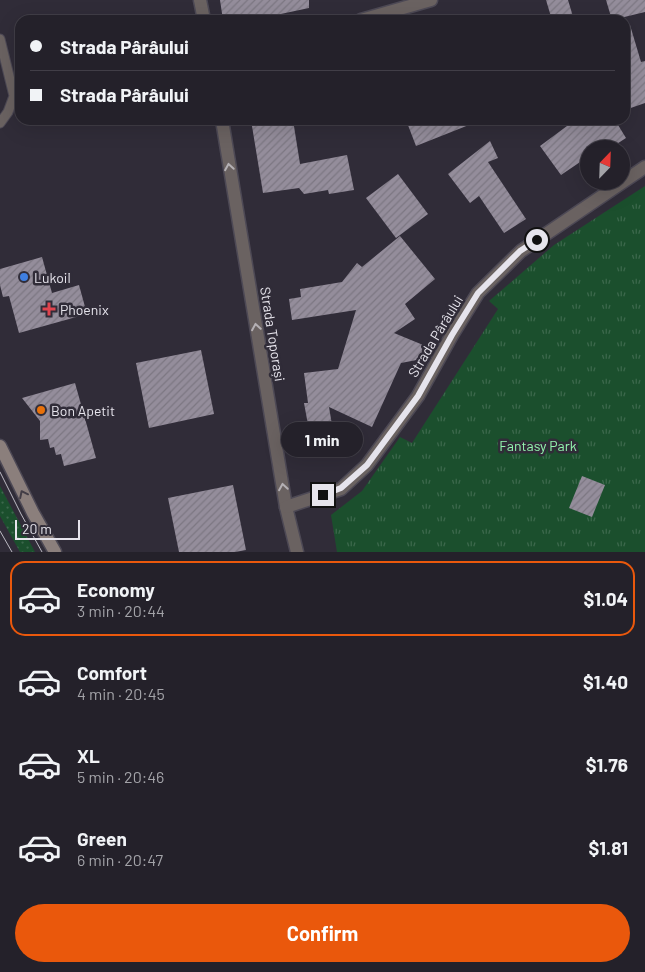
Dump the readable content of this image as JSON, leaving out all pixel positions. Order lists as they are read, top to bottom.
{
  "streets": {
    "street": ["Strada Toporași", "Strada Pârâului"]
  },
  "crossings": [
    ["Strada Toporași", "Strada Pârâului"]
  ],
  "one_way": ["Strada Toporași"],
  "parks": ["Fantasy Park"],
  "places": {
    "other": ["Lukoil", "Bon Apetit"],
    "health": ["Phoenix"]
  },
  "scale_bar": "20 m",
  "north": "top right",
  "page": {
    "banner": ["Strada Pârâului", "Strada Pârâului"],
    "bubble": "1 min",
    "scale": "20 m",
    "list": [
      {
        "name": "Economy",
        "note": "3 min · 20:44",
        "value": "$1.04"
      },
      {
        "name": "Comfort",
        "note": "4 min · 20:45",
        "value": "$1.40"
      },
      {
        "name": "XL",
        "note": "5 min · 20:46",
        "value": "$1.76"
      },
      {
        "name": "Green",
        "note": "6 min · 20:47",
        "value": "$1.81"
      }
    ],
    "buttons": "Confirm"
  }
}
